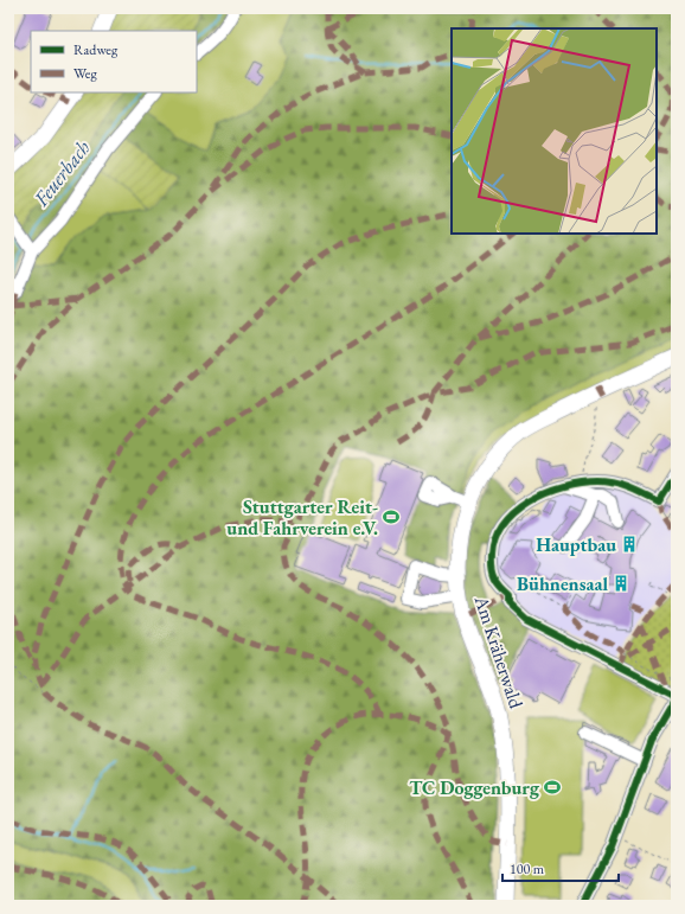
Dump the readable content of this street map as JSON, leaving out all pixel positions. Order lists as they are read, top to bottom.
{
  "streets": {
    "main road": ["Am Kräherwald"]
  },
  "water": ["Feuerbach"],
  "places": {
    "sports": ["Stuttgarter Reit- und Fahrverein e.V.", "TC Doggenburg"],
    "building": ["Hauptbau", "Bühnensaal"]
  },
  "legend": ["Radweg", "Weg"],
  "scale_bar": "100 m"
}
